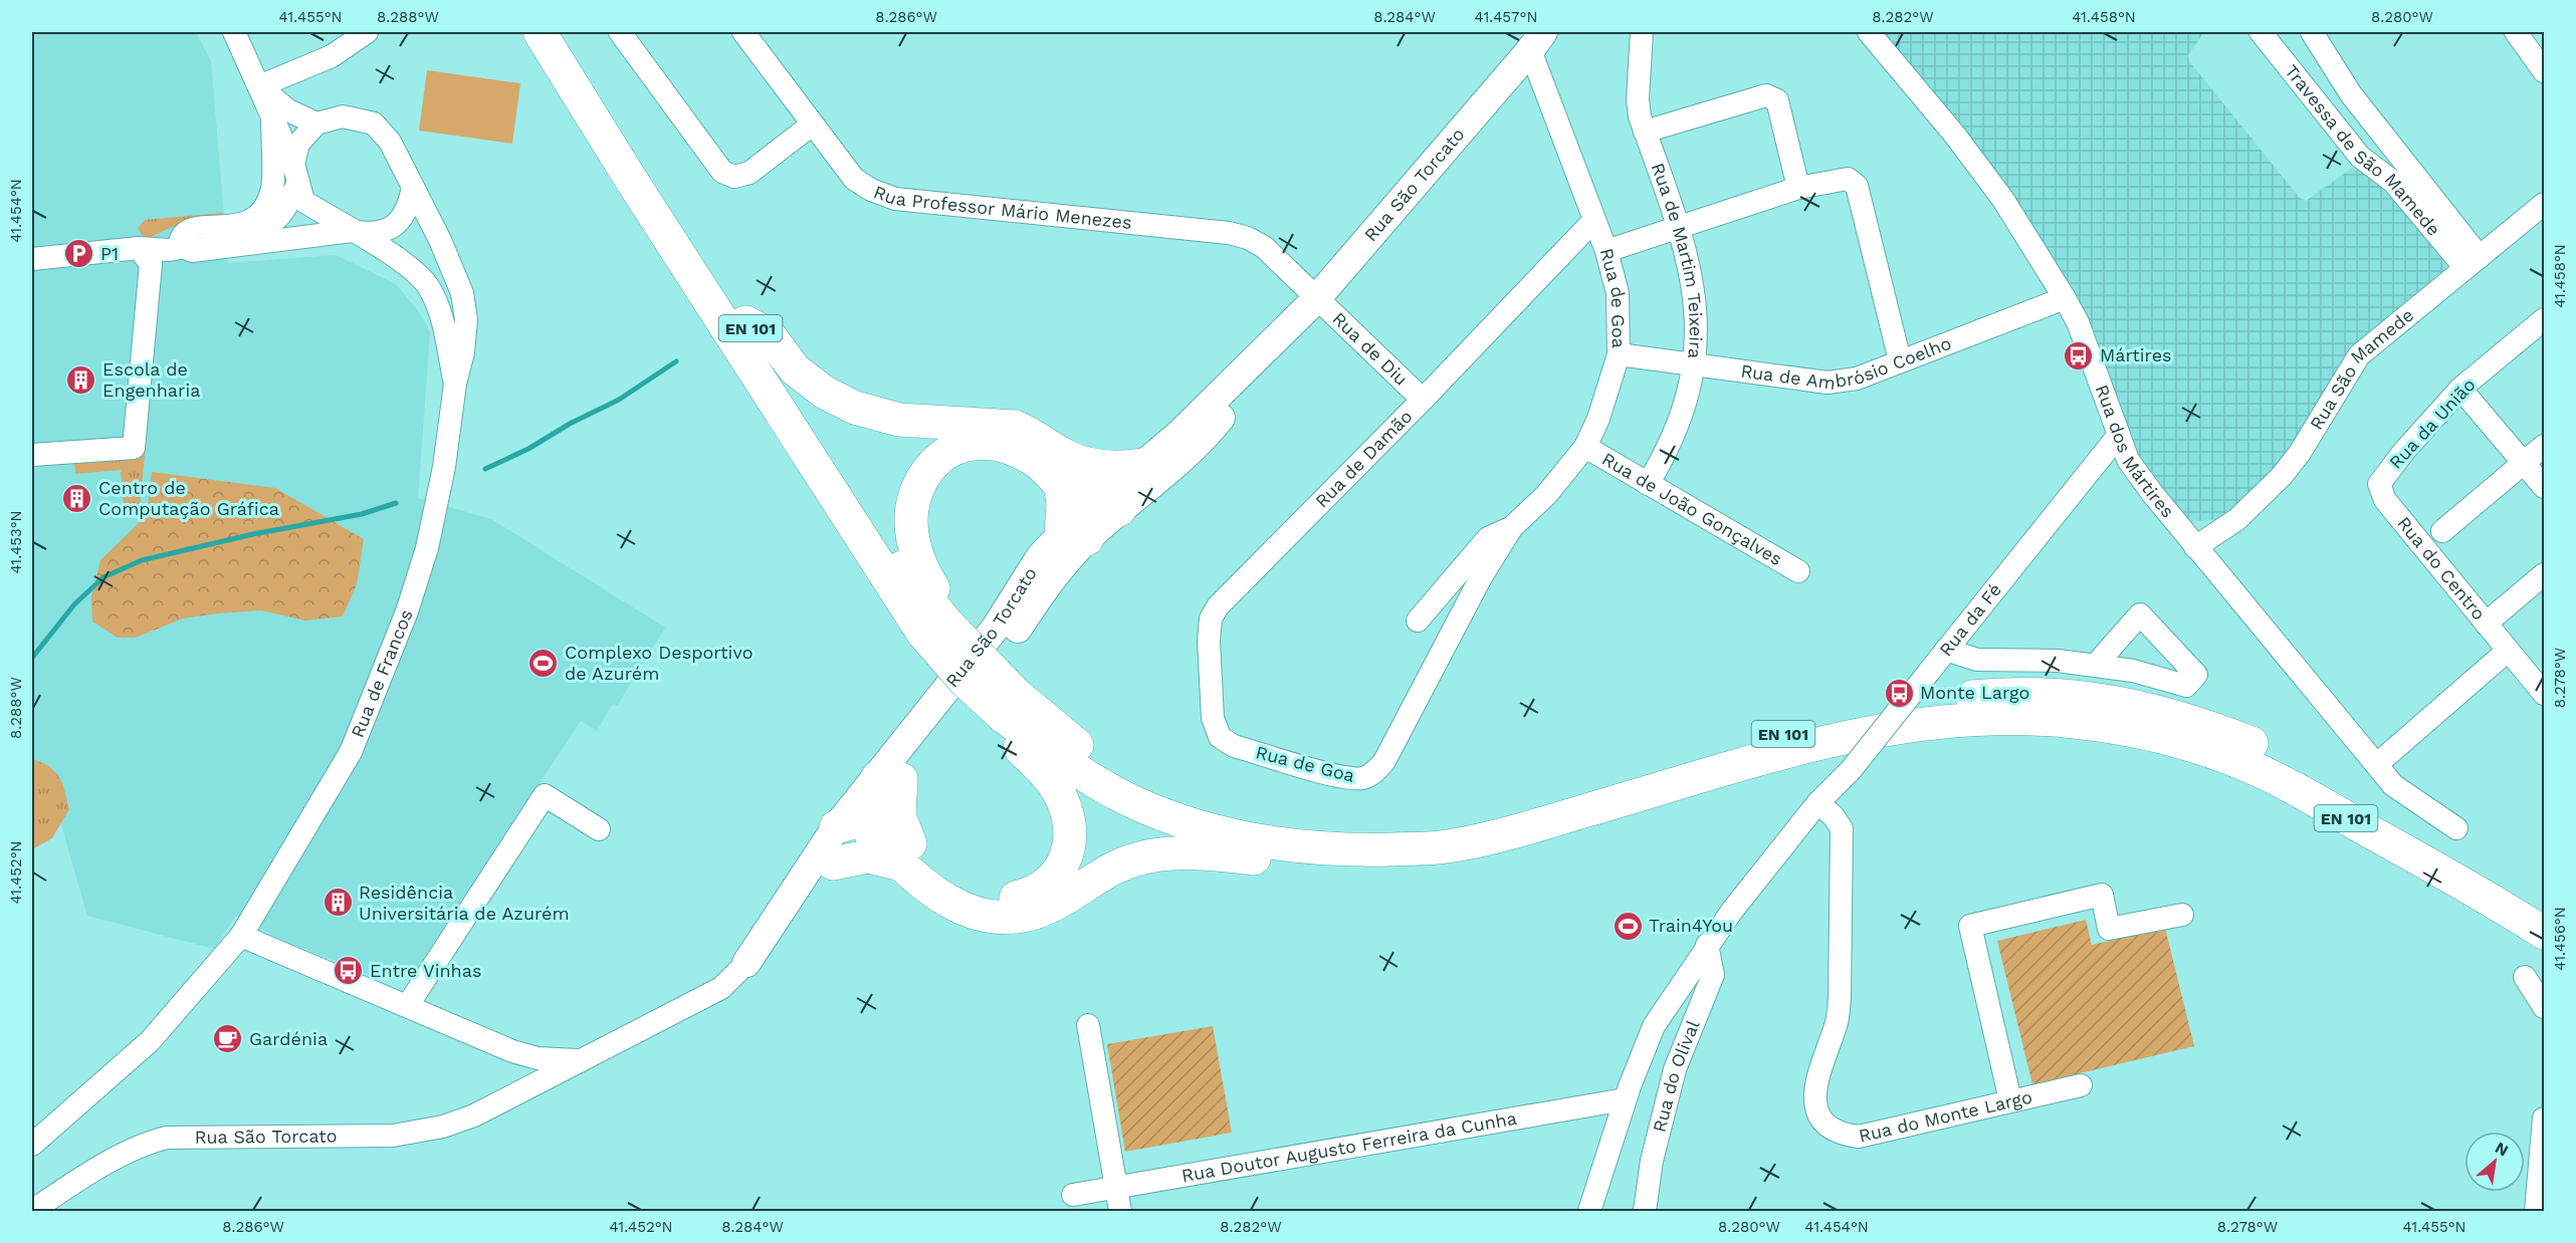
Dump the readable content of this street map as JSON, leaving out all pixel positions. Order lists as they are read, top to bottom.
{
  "streets": {
    "highway": ["EN 101"],
    "main road": ["Rua São Torcato"],
    "street": [
      "Travessa de São Mamede",
      "Rua Professor Mário Menezes",
      "Rua de Martim Teixeira",
      "Rua de Goa",
      "Rua de Diu",
      "Rua de Ambrósio Coelho",
      "Rua São Mamede",
      "Rua da União",
      "Rua dos Mártires",
      "Rua de Damão",
      "Rua de João Gonçalves",
      "Rua do Centro",
      "Rua da Fé",
      "Rua de Francos",
      "Rua do Olival",
      "Rua do Monte Largo",
      "Rua Doutor Augusto Ferreira da Cunha"
    ]
  },
  "crossings": [
    ["Travessa de São Mamede", "Rua São Mamede"],
    ["Rua São Torcato", "Rua Professor Mário Menezes"],
    ["Rua São Torcato", "Rua de Goa"],
    ["Rua São Torcato", "Rua de Diu"],
    ["Rua Professor Mário Menezes", "Rua de Diu"],
    ["Rua de Martim Teixeira", "Rua de Ambrósio Coelho"],
    ["Rua de Martim Teixeira", "Rua de João Gonçalves"],
    ["Rua de Goa", "Rua de Ambrósio Coelho"],
    ["Rua de Goa", "Rua de Damão"],
    ["Rua de Goa", "Rua de João Gonçalves"],
    ["Rua de Diu", "Rua de Damão"],
    ["Rua de Ambrósio Coelho", "Rua dos Mártires"],
    ["Rua São Mamede", "Rua dos Mártires"],
    ["Rua da União", "Rua do Centro"],
    ["Rua dos Mártires", "Rua da Fé"],
    ["Rua da Fé", "Rua do Olival"],
    ["Rua da Fé", "Rua do Monte Largo"],
    ["Rua da Fé", "Rua Doutor Augusto Ferreira da Cunha"]
  ],
  "places": {
    "parking": ["P1"],
    "bus stop": ["Mártires", "Monte Largo", "Entre Vinhas"],
    "building": ["Escola de Engenharia", "Centro de Computação Gráfica", "Residência Universitária de Azurém"],
    "sports": ["Complexo Desportivo de Azurém", "Train4You"],
    "cafe": ["Gardénia"]
  },
  "north": "top right",
  "coordinates": [
    "41.455°N",
    "8.288°W",
    "8.286°W",
    "8.284°W",
    "41.457°N",
    "8.282°W",
    "41.458°N",
    "8.280°W",
    "41.454°N",
    "41.453°N",
    "8.278°W",
    "41.452°N",
    "41.456°N"
  ]
}
